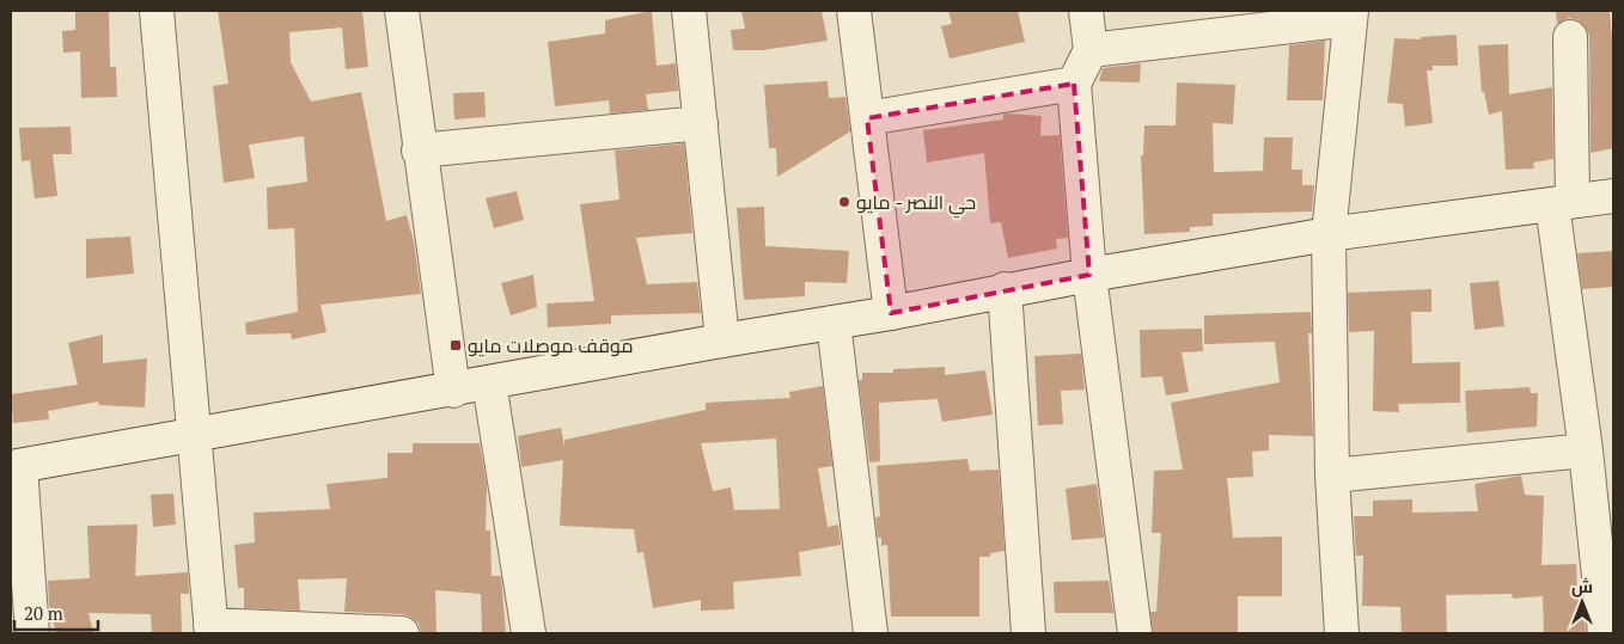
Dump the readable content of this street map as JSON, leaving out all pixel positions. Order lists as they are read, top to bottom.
{
  "places": {
    "other": ["حي النصر - مايو"],
    "transit": ["موقف موصلات مايو"]
  },
  "scale_bar": "20 m",
  "north": "top"
}
